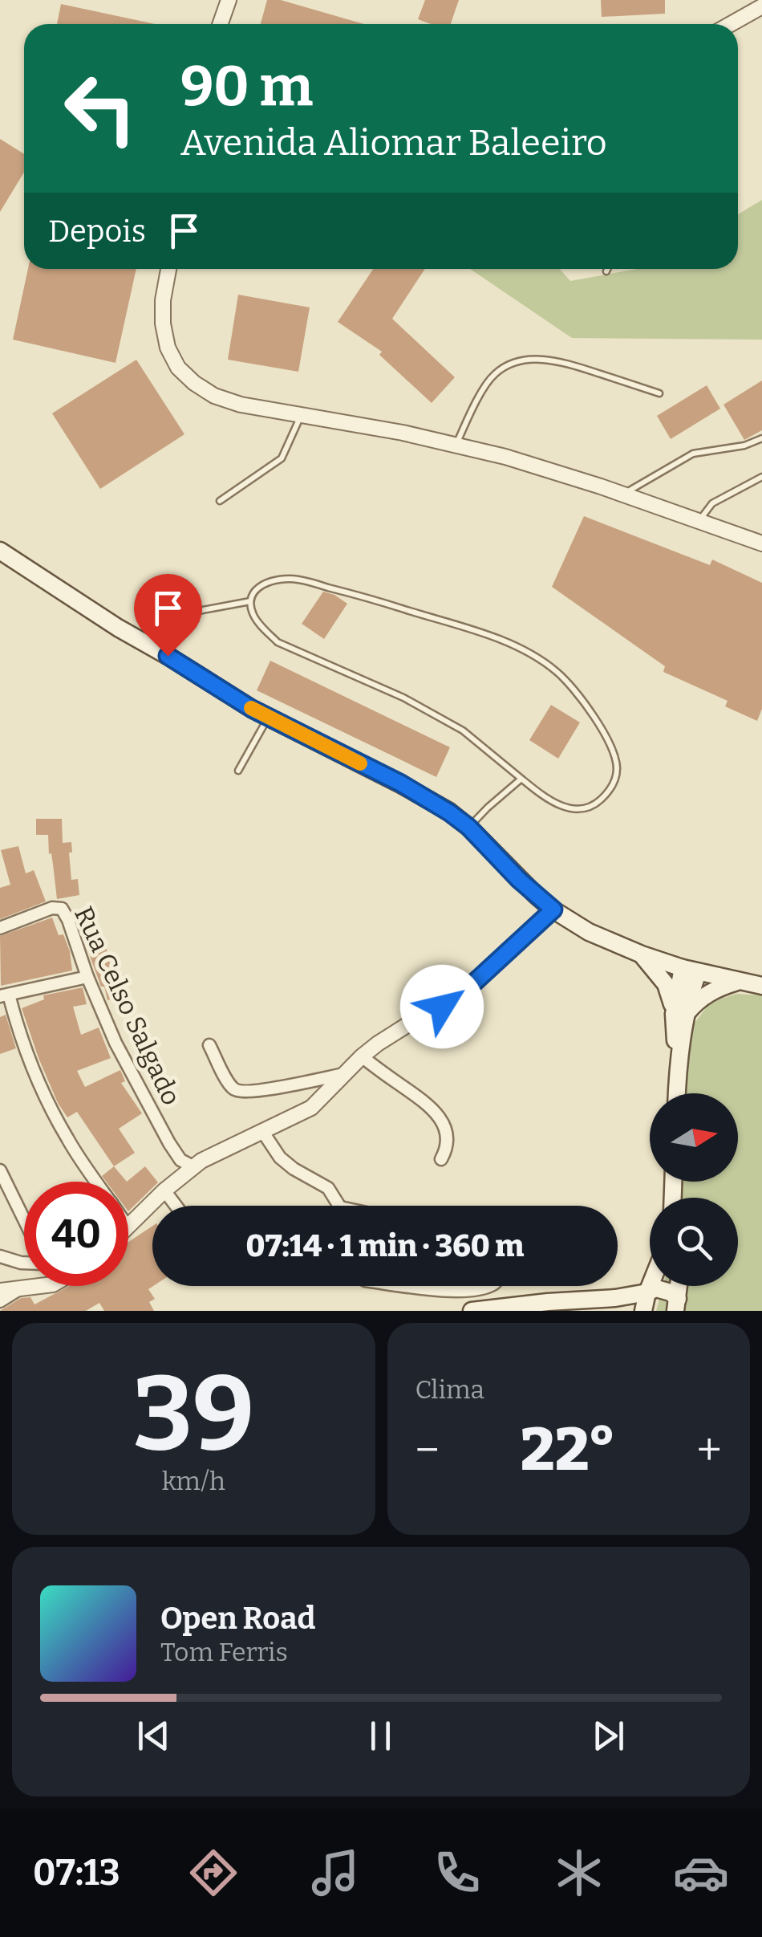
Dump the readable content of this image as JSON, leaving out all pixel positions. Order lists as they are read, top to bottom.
{
  "streets": {
    "street": ["Rua Celso Salgado"]
  },
  "north": "right",
  "page": {
    "turn": ["90 m", "Avenida Aliomar Baleeiro"],
    "then": "Depois",
    "limit": "40",
    "trip": "07:14 · 1 min · 360 m",
    "tile": [
      ["39", "km/h"],
      "Clima"
    ],
    "heat": ["−", "22°", "+"],
    "song": ["Open Road", "Tom Ferris"],
    "tabs": "07:13"
  }
}
